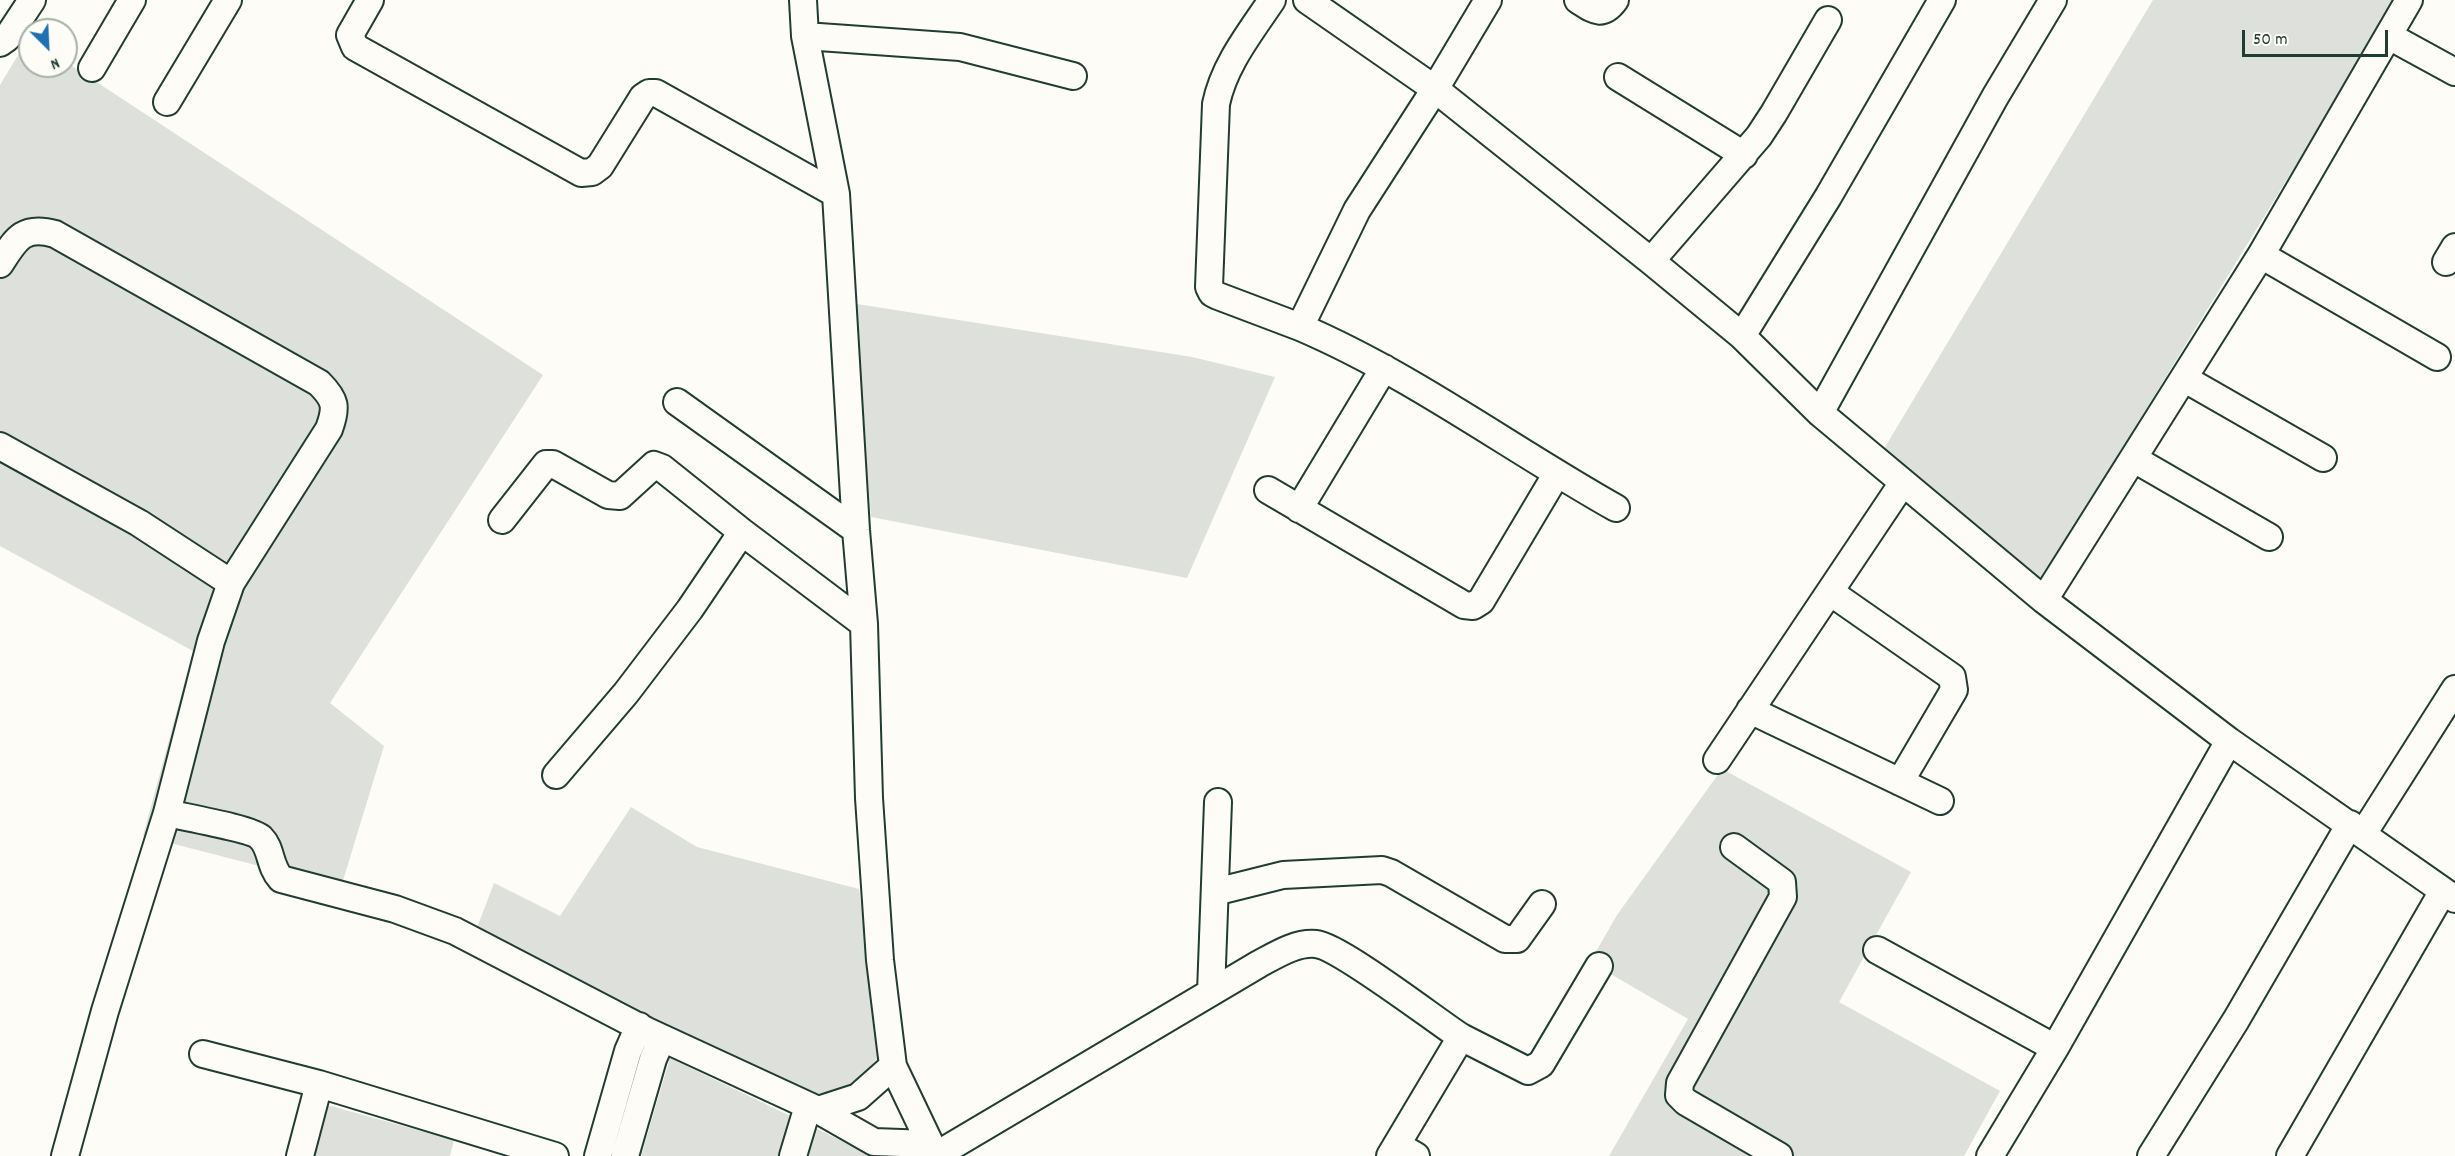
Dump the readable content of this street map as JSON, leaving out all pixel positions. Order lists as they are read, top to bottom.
{
  "scale_bar": "50 m",
  "north": "bottom right"
}
